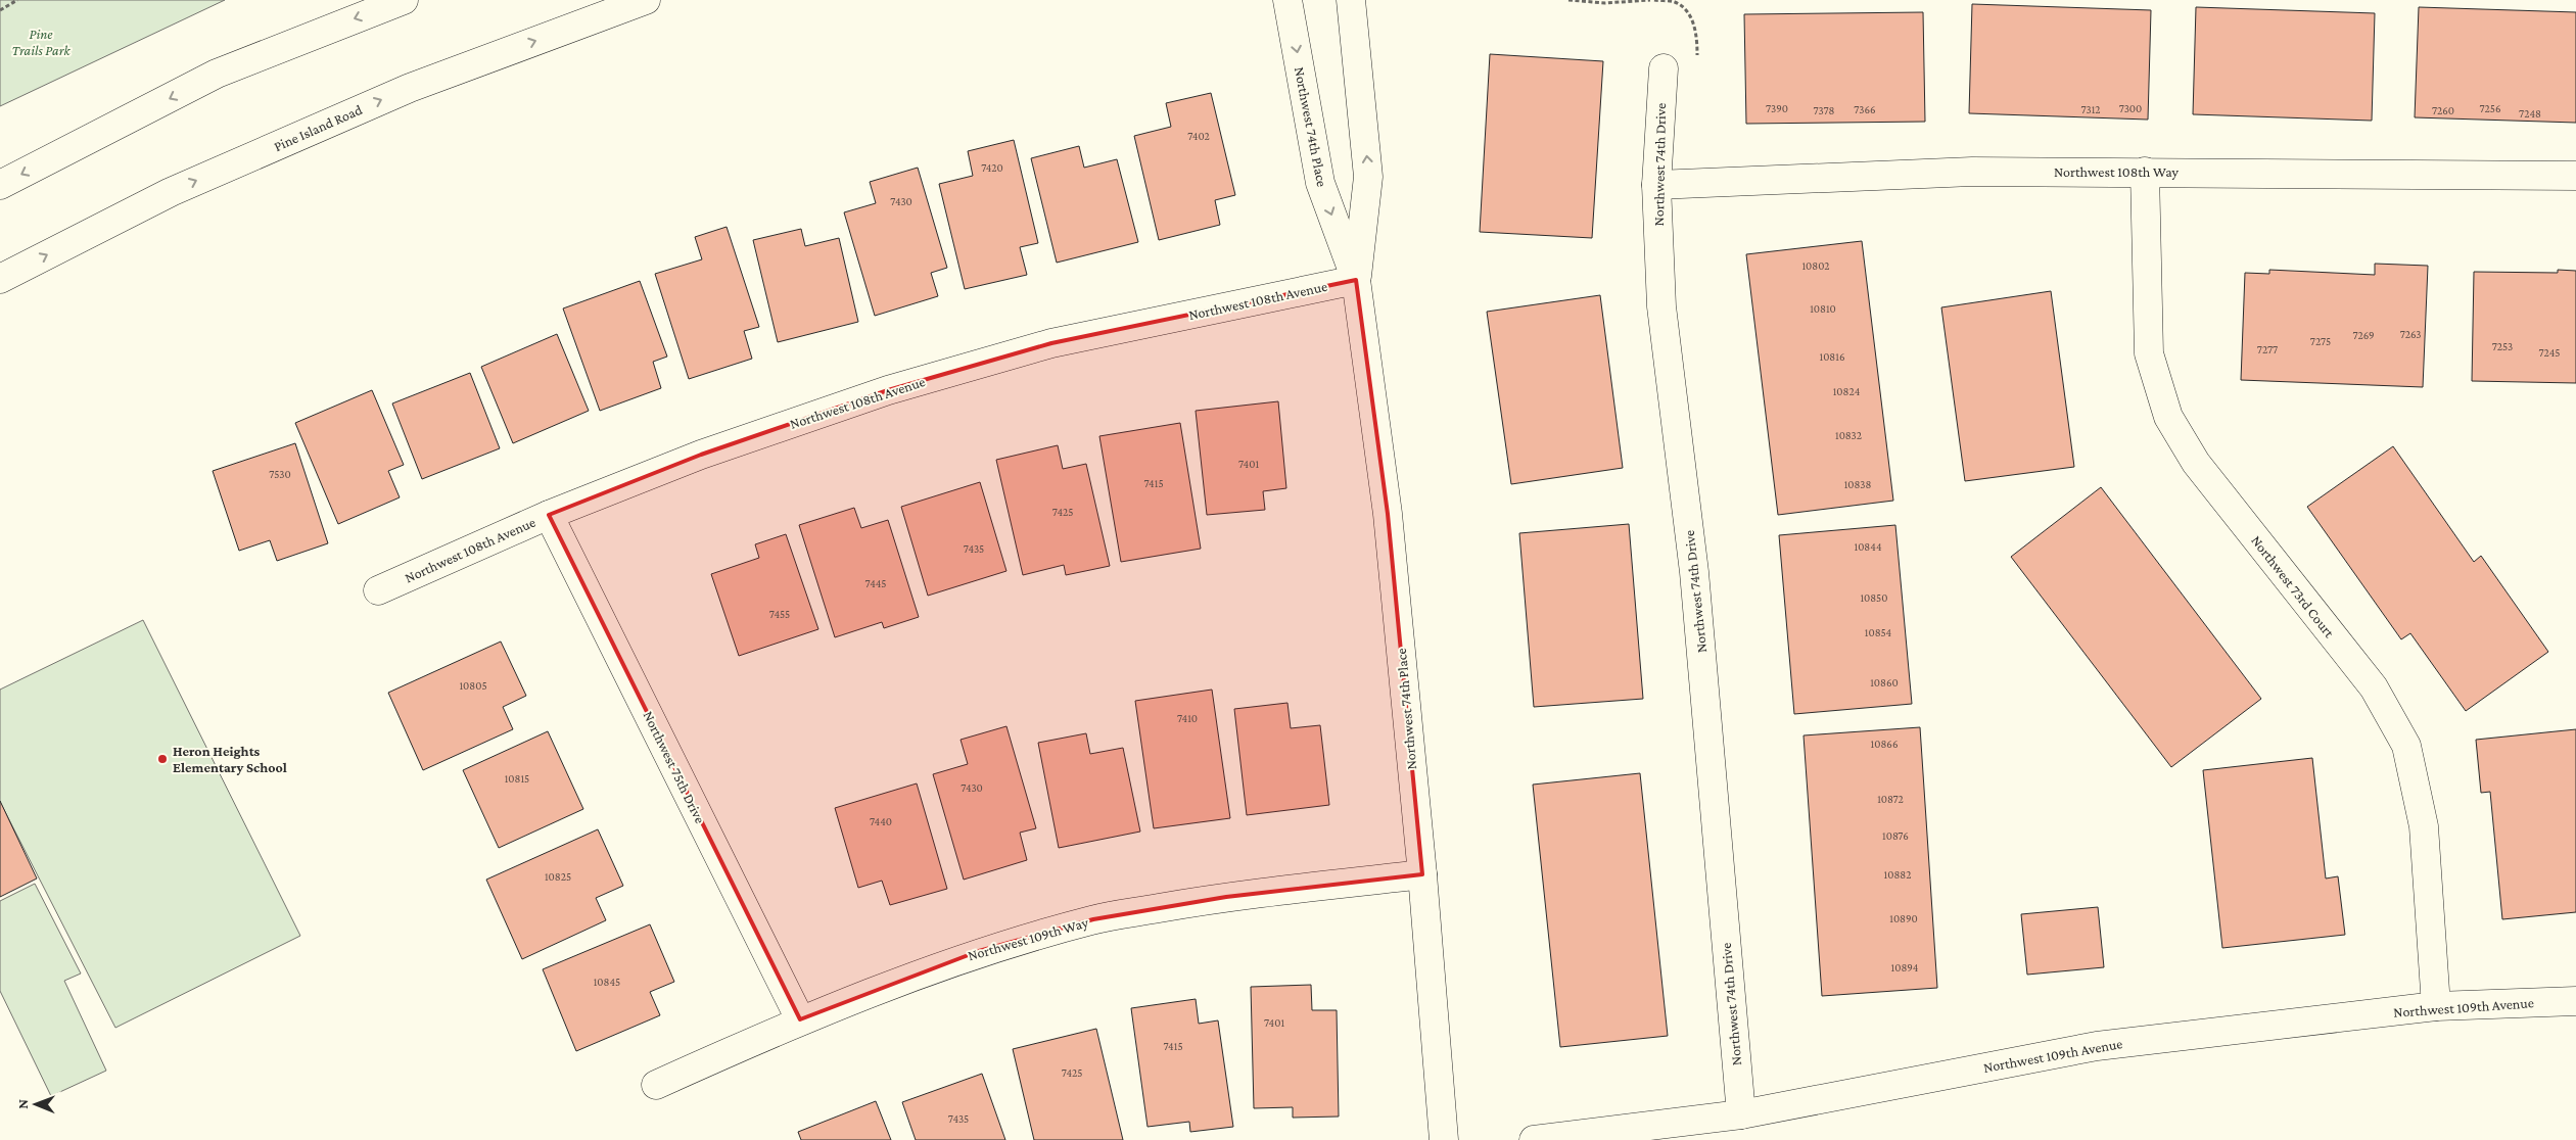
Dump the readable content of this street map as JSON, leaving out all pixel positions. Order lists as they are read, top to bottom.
{
  "streets": {
    "street": [
      "Northwest 74th Place",
      "Pine Island Road",
      "Northwest 74th Drive",
      "Northwest 108th Way",
      "Northwest 108th Avenue",
      "Northwest 73rd Court",
      "Northwest 75th Drive",
      "Northwest 109th Way",
      "Northwest 109th Avenue"
    ]
  },
  "crossings": [
    ["Northwest 74th Place", "Northwest 108th Avenue"],
    ["Northwest 74th Place", "Northwest 109th Way"],
    ["Northwest 74th Drive", "Northwest 108th Way"],
    ["Northwest 74th Drive", "Northwest 109th Avenue"],
    ["Northwest 108th Way", "Northwest 73rd Court"],
    ["Northwest 108th Avenue", "Northwest 75th Drive"],
    ["Northwest 73rd Court", "Northwest 109th Avenue"],
    ["Northwest 75th Drive", "Northwest 109th Way"]
  ],
  "parks": ["Pine Trails Park"],
  "places": ["Heron Heights Elementary School"],
  "house_numbers": [
    "7390",
    "7300",
    "7256",
    "7366",
    "7312",
    "7378",
    "7260",
    "7248",
    "7402",
    "7420",
    "7430",
    "10802",
    "10810",
    "7263",
    "7269",
    "7275",
    "7253",
    "7277",
    "7245",
    "10816",
    "10824",
    "10832",
    "7401",
    "7530",
    "7415",
    "10838",
    "7425",
    "10844",
    "7435",
    "7445",
    "10850",
    "7455",
    "10854",
    "10860",
    "10805",
    "7410",
    "10866",
    "10815",
    "7430",
    "10872",
    "7440",
    "10876",
    "10882",
    "10825",
    "10890",
    "10894",
    "10845",
    "7401",
    "7415",
    "7425",
    "7435"
  ],
  "north": "left"
}
